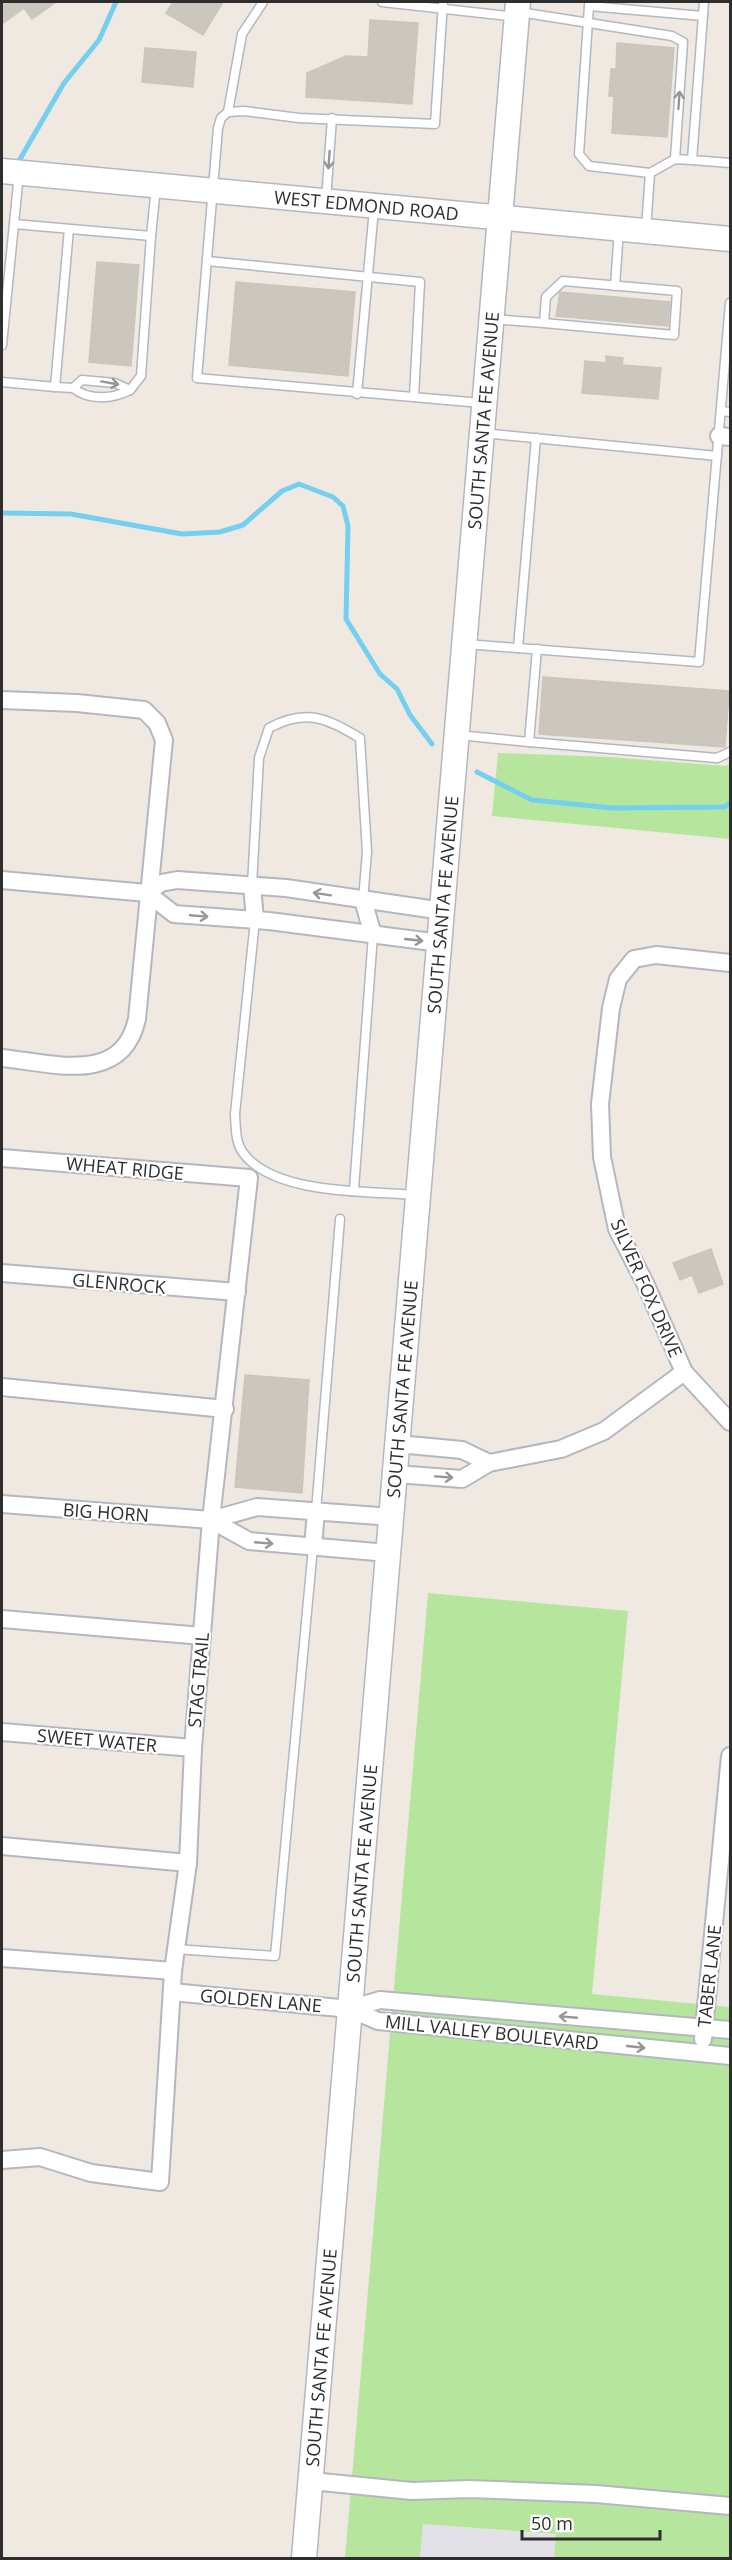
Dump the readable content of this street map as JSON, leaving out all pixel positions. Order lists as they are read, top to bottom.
{
  "streets": {
    "main road": ["WEST EDMOND ROAD", "SOUTH SANTA FE AVENUE"],
    "street": [
      "WHEAT RIDGE",
      "GLENROCK",
      "SILVER FOX DRIVE",
      "BIG HORN",
      "STAG TRAIL",
      "SWEET WATER",
      "TABER LANE",
      "GOLDEN LANE",
      "MILL VALLEY BOULEVARD"
    ]
  },
  "crossings": [
    ["WEST EDMOND ROAD", "SOUTH SANTA FE AVENUE"],
    ["SOUTH SANTA FE AVENUE", "SILVER FOX DRIVE"],
    ["SOUTH SANTA FE AVENUE", "BIG HORN"],
    ["SOUTH SANTA FE AVENUE", "GOLDEN LANE"],
    ["SOUTH SANTA FE AVENUE", "MILL VALLEY BOULEVARD"],
    ["WHEAT RIDGE", "STAG TRAIL"],
    ["GLENROCK", "STAG TRAIL"],
    ["BIG HORN", "STAG TRAIL"],
    ["STAG TRAIL", "SWEET WATER"],
    ["STAG TRAIL", "GOLDEN LANE"],
    ["TABER LANE", "MILL VALLEY BOULEVARD"],
    ["GOLDEN LANE", "MILL VALLEY BOULEVARD"]
  ],
  "scale_bar": "50 m"
}
